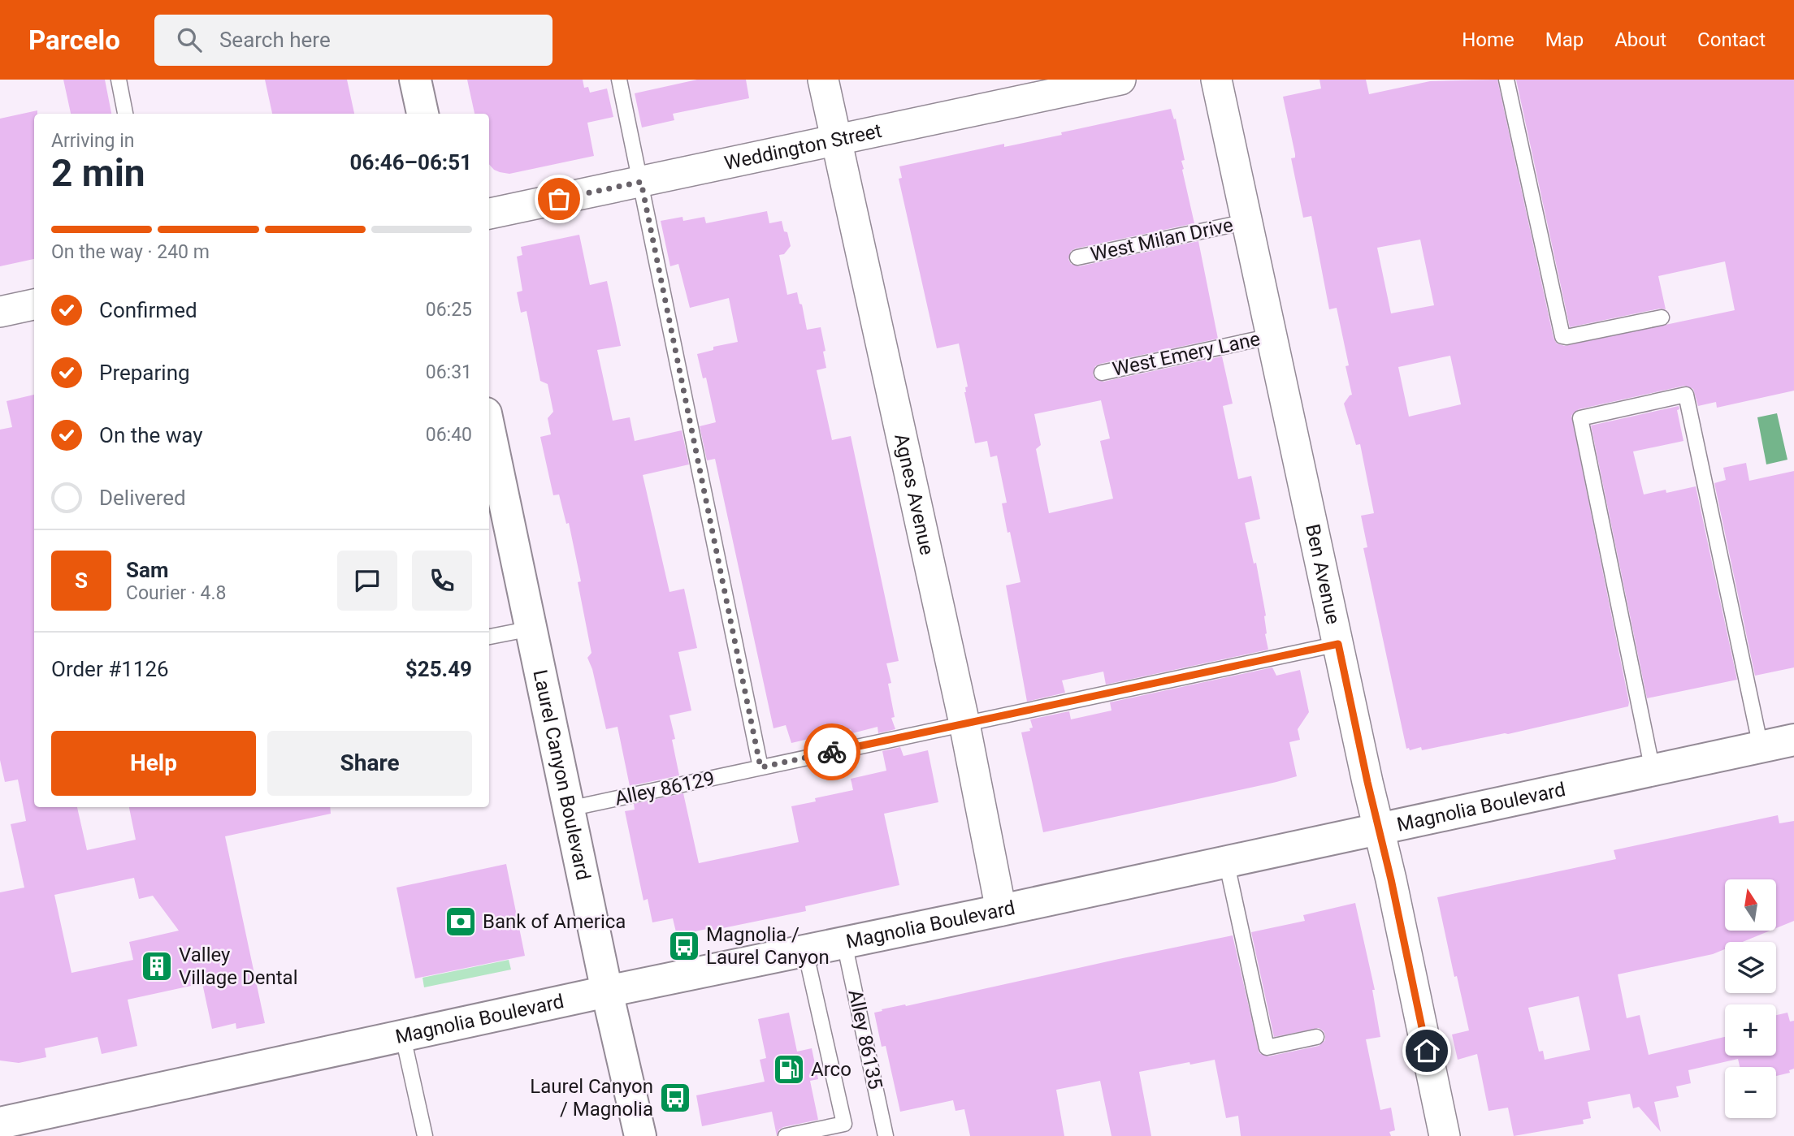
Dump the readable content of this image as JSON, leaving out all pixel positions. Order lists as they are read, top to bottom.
{
  "streets": {
    "main road": ["Laurel Canyon Boulevard", "Magnolia Boulevard"],
    "street": ["Weddington Street", "Agnes Avenue", "Ben Avenue"],
    "lane": [
      "West Milan Drive",
      "West Emery Lane",
      "Alley 86129",
      "Alley 86135"
    ]
  },
  "crossings": [
    ["Weddington Street", "Agnes Avenue"],
    ["West Milan Drive", "Ben Avenue"],
    ["West Emery Lane", "Ben Avenue"],
    ["Agnes Avenue", "Alley 86129"],
    ["Agnes Avenue", "Magnolia Boulevard"],
    ["Ben Avenue", "Alley 86129"],
    ["Ben Avenue", "Magnolia Boulevard"],
    ["Laurel Canyon Boulevard", "Alley 86129"],
    ["Laurel Canyon Boulevard", "Magnolia Boulevard"],
    ["Magnolia Boulevard", "Alley 86135"]
  ],
  "places": {
    "bank": ["Bank of America"],
    "bus stop": ["Magnolia / Laurel Canyon", "Laurel Canyon / Magnolia"],
    "building": ["Valley Village Dental"],
    "fuel station": ["Arco"]
  },
  "north": "top",
  "page": {
    "header": "Parcelo",
    "search": "Search here",
    "nav": [
      "Home",
      "Map",
      "About",
      "Contact"
    ],
    "heading": ["2 min", "Arriving in", "06:46–06:51"],
    "panel": [
      "Sam",
      "Courier · 4.8",
      "Order #1126",
      "$25.49"
    ],
    "bar": "On the way · 240 m",
    "list": [
      ["Confirmed", "06:25"],
      ["Preparing", "06:31"],
      ["On the way", "06:40"],
      "Delivered"
    ],
    "round": "S",
    "buttons": ["Help", "Share"],
    "map_buttons": ["+", "−"]
  }
}
